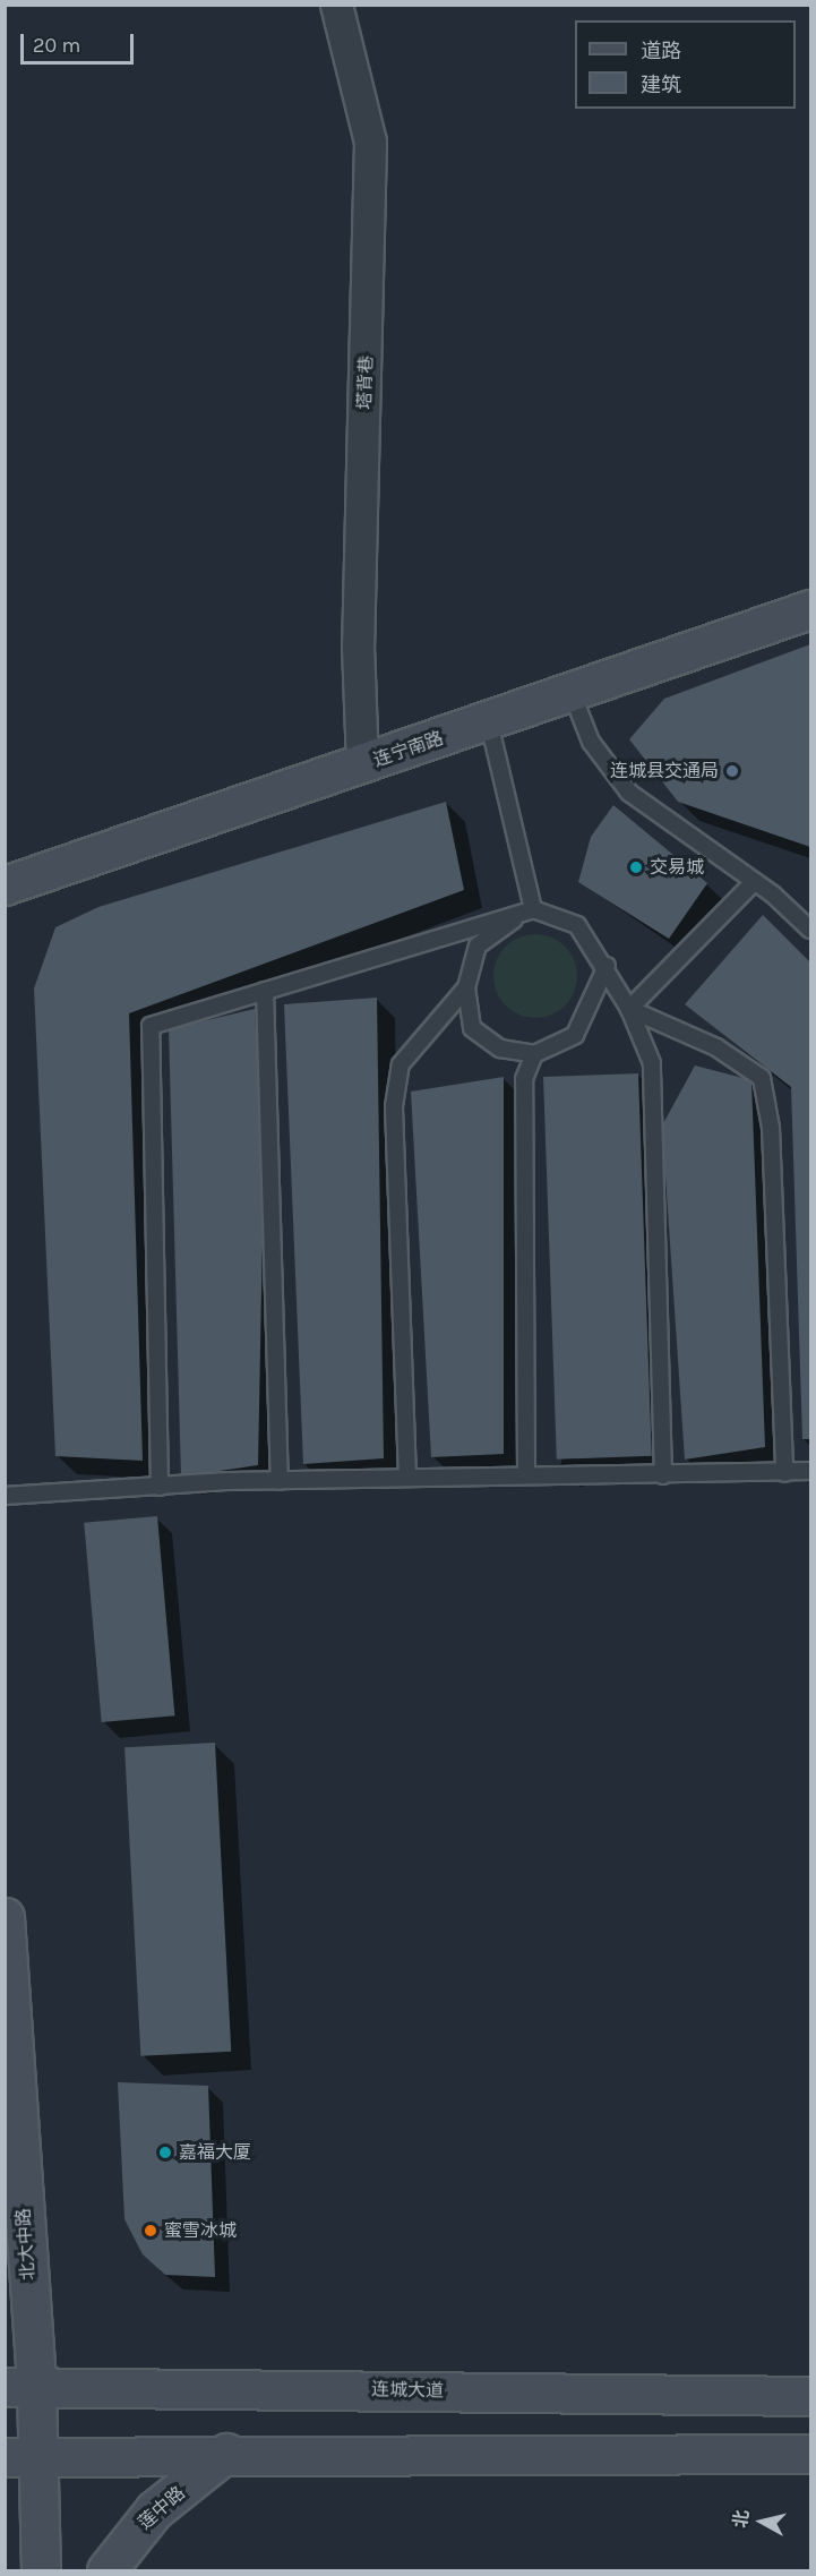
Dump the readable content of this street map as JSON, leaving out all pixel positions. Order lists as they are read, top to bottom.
{
  "streets": {
    "main road": [
      "连宁南路",
      "北大中路",
      "连城大道",
      "莲中路"
    ],
    "street": ["塔背巷"]
  },
  "crossings": [
    ["塔背巷", "连宁南路"],
    ["北大中路", "连城大道"]
  ],
  "places": [
    "连城县交通局",
    "交易城",
    "嘉福大厦",
    "蜜雪冰城"
  ],
  "legend": ["道路", "建筑"],
  "scale_bar": "20 m",
  "north": "left"
}
